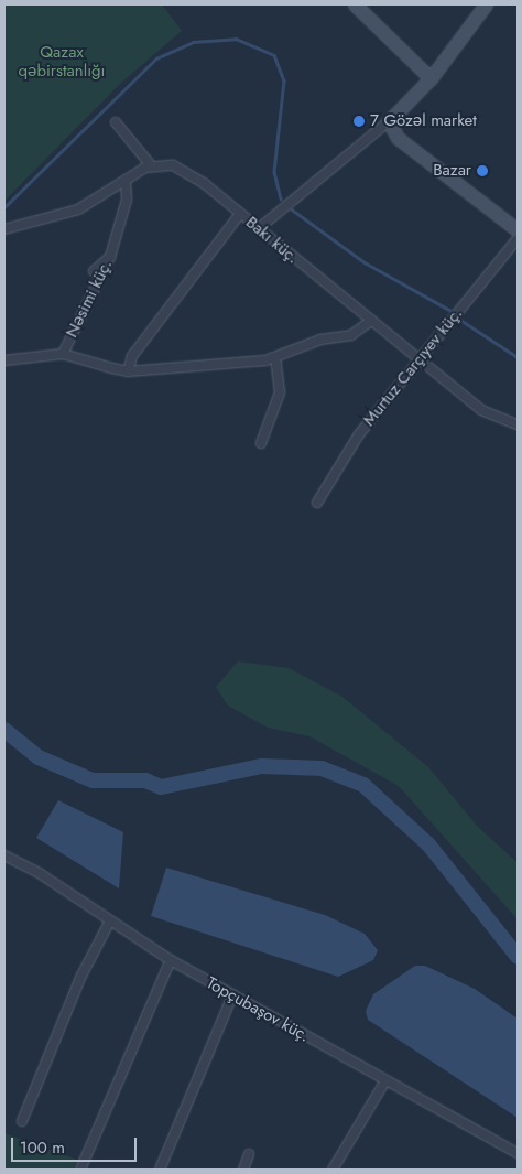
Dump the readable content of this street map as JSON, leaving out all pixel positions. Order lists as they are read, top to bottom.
{
  "streets": {
    "street": [
      "Bakı küç.",
      "Nəsimi küç.",
      "Murtuz Carçıyev küç.",
      "Topçubaşov küç."
    ]
  },
  "crossings": [
    ["Bakı küç.", "Murtuz Carçıyev küç."]
  ],
  "parks": ["Qazax qəbirstanlığı"],
  "places": ["7 Gözəl market", "Bazar"],
  "scale_bar": "100 m"
}
